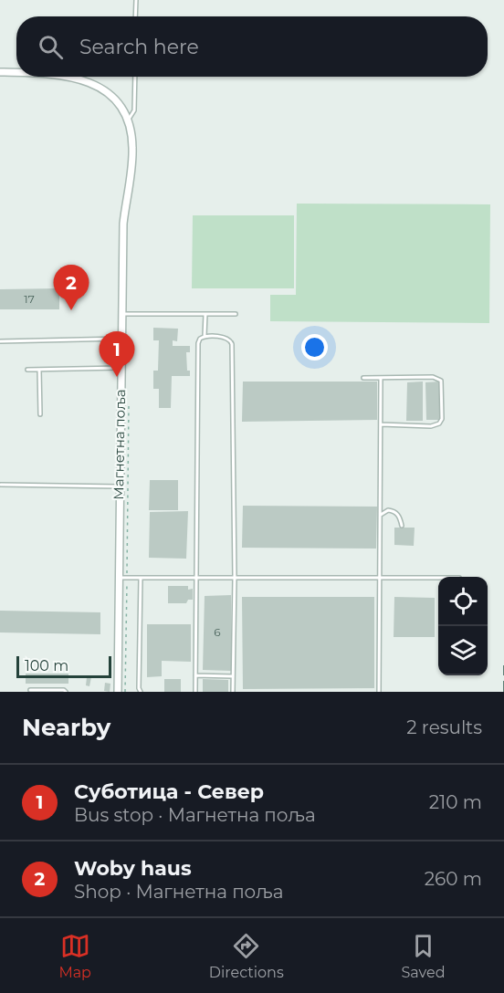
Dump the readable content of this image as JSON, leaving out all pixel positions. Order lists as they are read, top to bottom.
{
  "streets": {
    "street": ["Магнетна поља"]
  },
  "house_numbers": ["17", "6"],
  "scale_bar": "100 m",
  "page": {
    "search": "Search here",
    "pins": ["2", "1"],
    "scale": "100 m",
    "heading": ["Nearby", "2 results"],
    "list": [
      {
        "mark": "1",
        "name": "Суботица - Север",
        "note": "Bus stop · Магнетна поља",
        "value": "210 m"
      },
      {
        "mark": "2",
        "name": "Woby haus",
        "note": "Shop · Магнетна поља",
        "value": "260 m"
      }
    ],
    "nav": ["Map", "Directions", "Saved"]
  }
}
